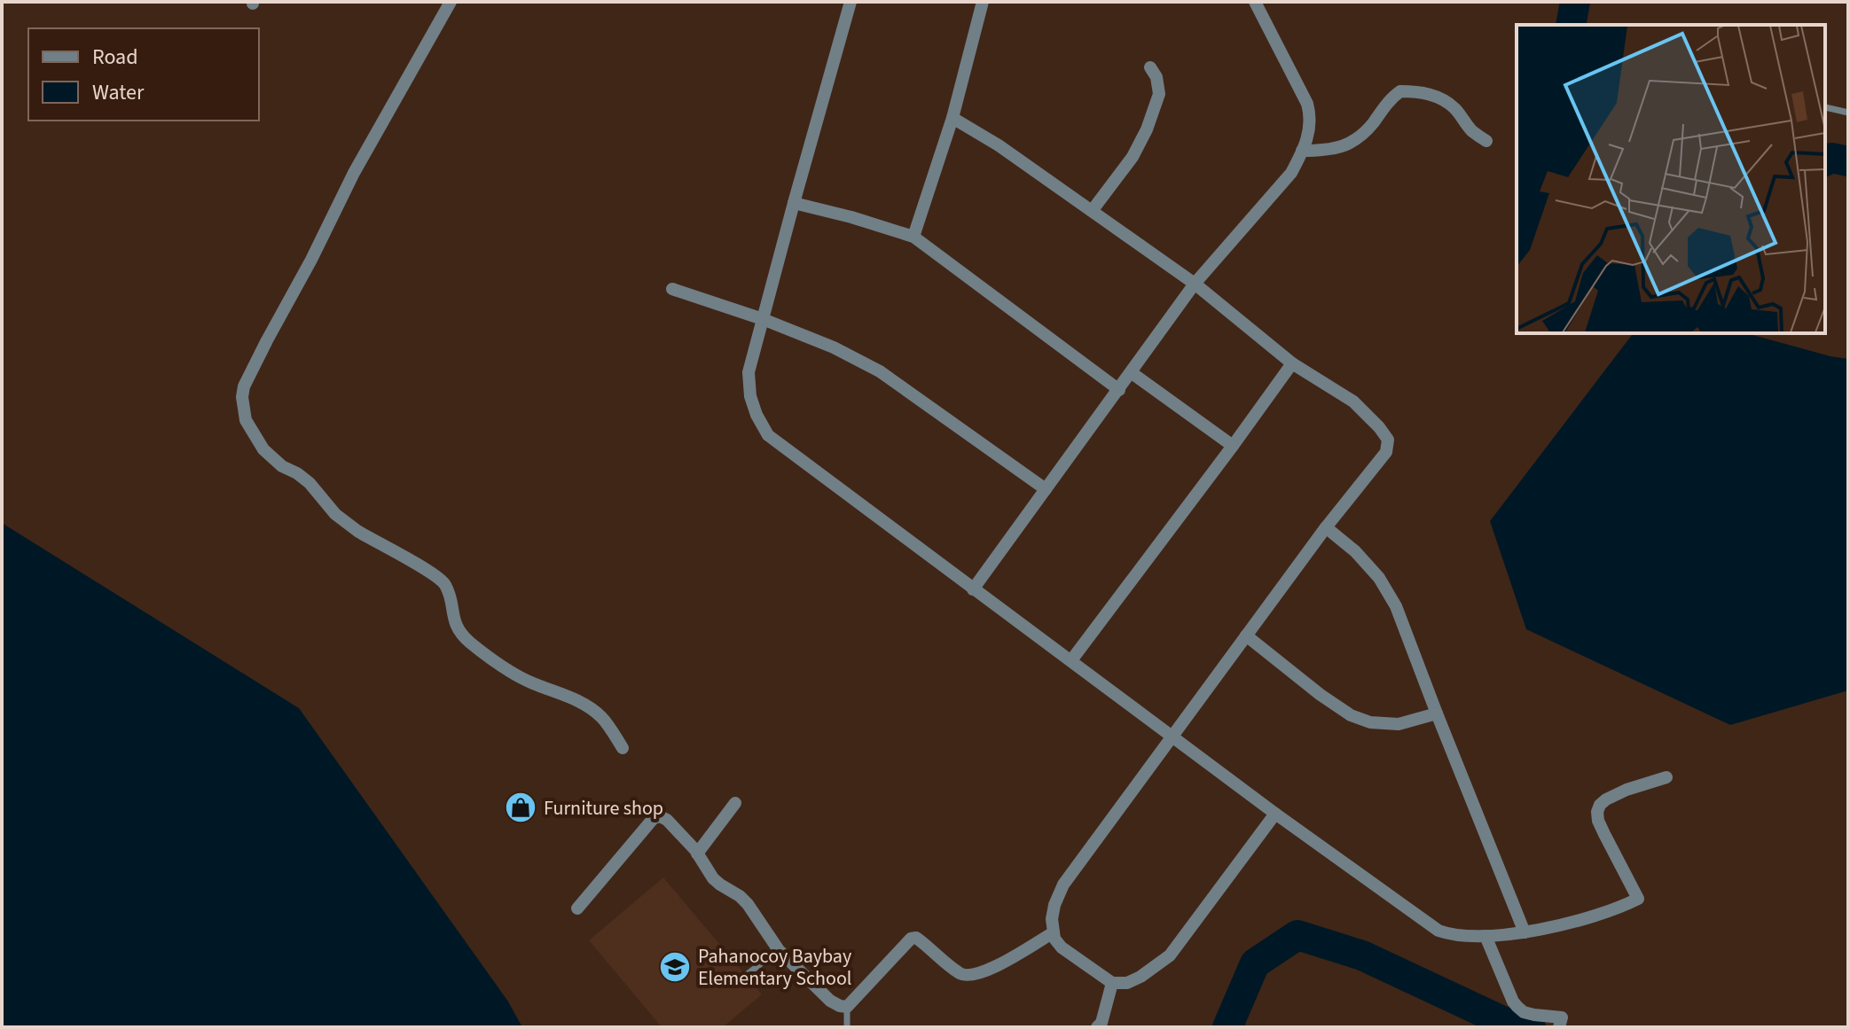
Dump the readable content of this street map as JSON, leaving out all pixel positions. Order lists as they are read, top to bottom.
{
  "places": {
    "shop": ["Furniture shop"],
    "school or university": ["Pahanocoy Baybay Elementary School"]
  },
  "legend": ["Road", "Water"]
}
